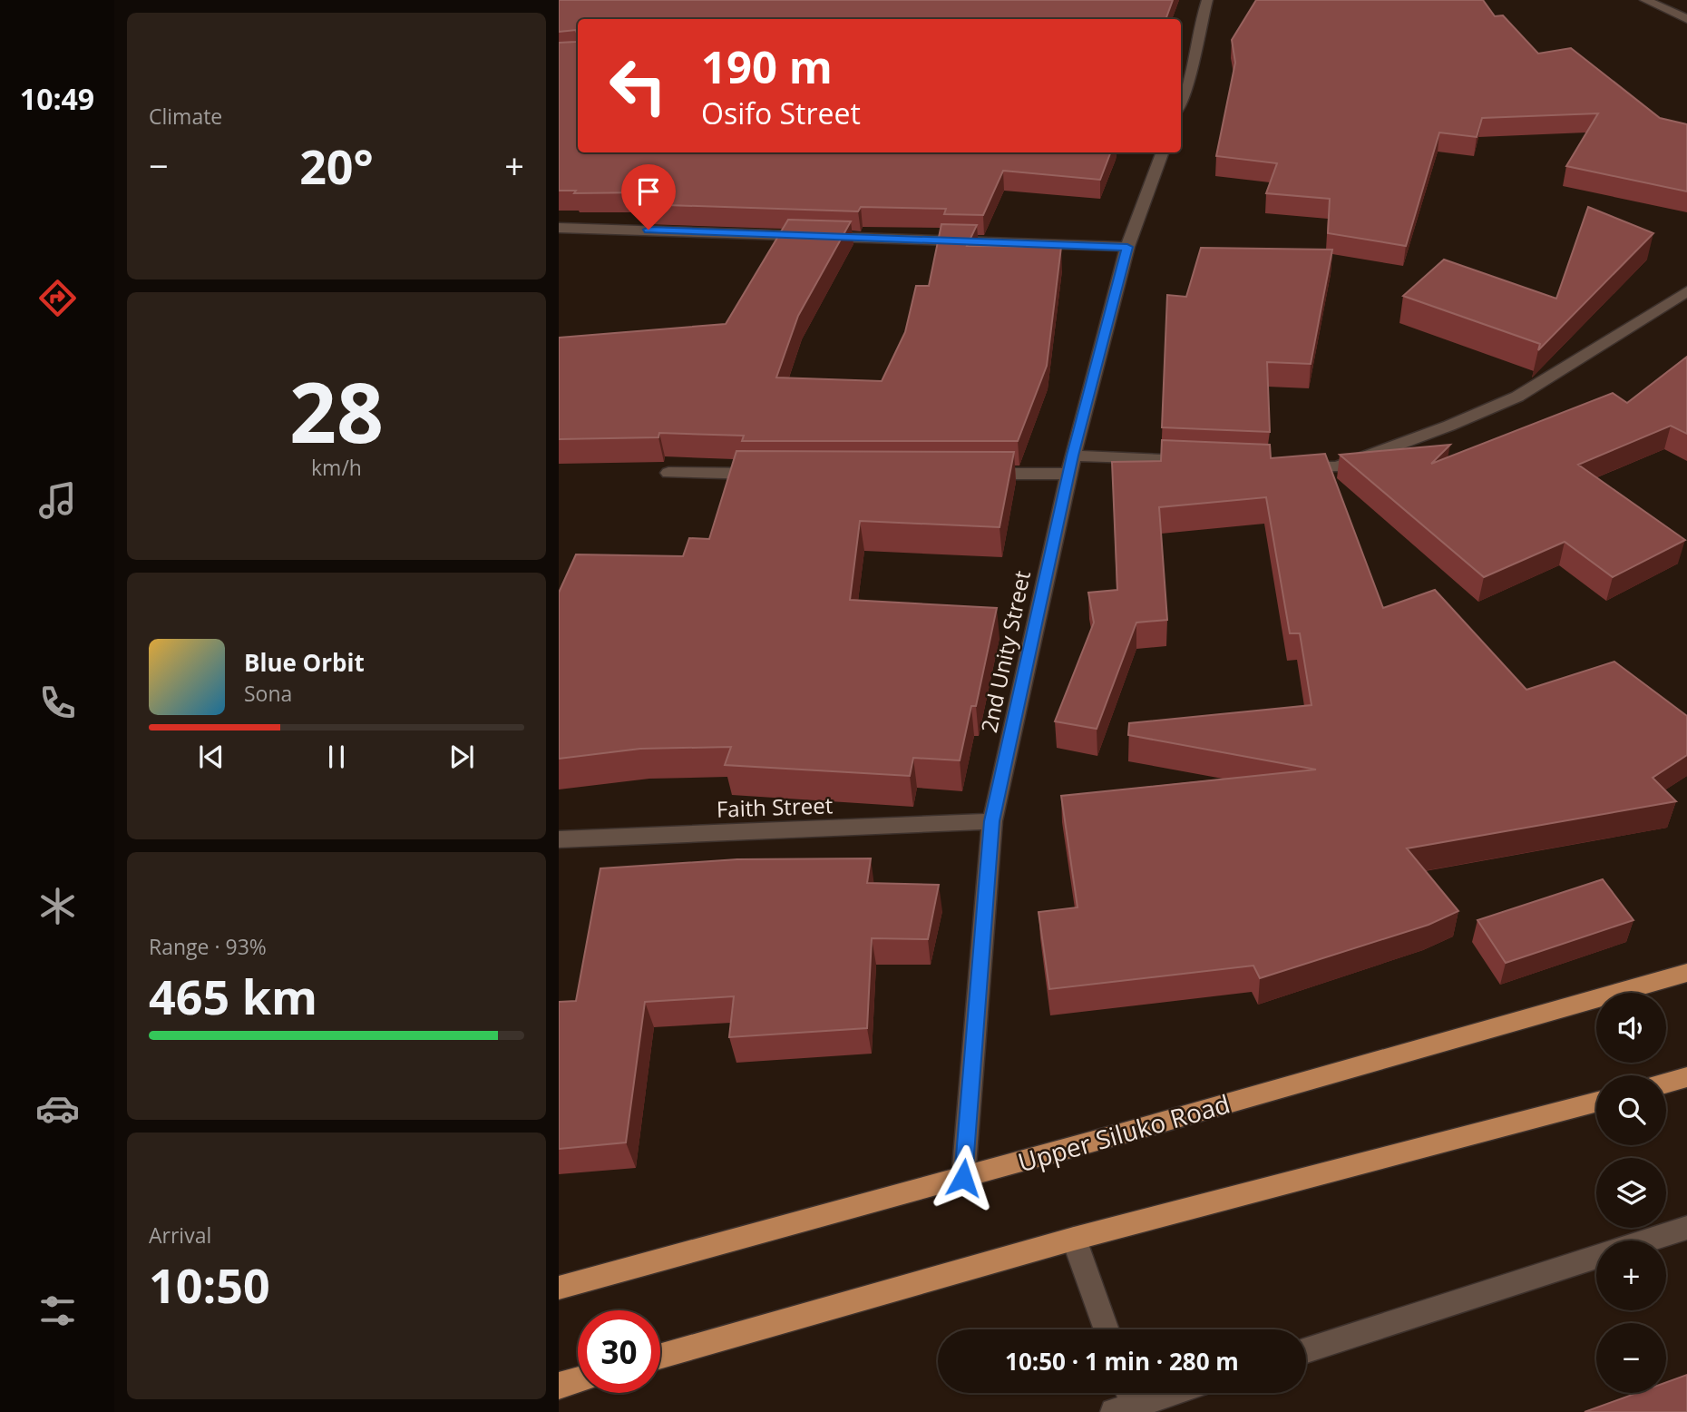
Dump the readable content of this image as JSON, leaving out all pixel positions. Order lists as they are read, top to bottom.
{
  "streets": {
    "main road": ["Upper Siluko Road"],
    "street": ["2nd Unity Street", "Faith Street"]
  },
  "crossings": [
    ["2nd Unity Street", "Faith Street"],
    ["2nd Unity Street", "Upper Siluko Road"]
  ],
  "page": {
    "tabs": "10:49",
    "tile": [
      "Climate",
      ["28", "km/h"],
      ["Range · 93%", "465 km"],
      ["Arrival", "10:50"]
    ],
    "turn": ["190 m", "Osifo Street"],
    "heat": ["−", "20°", "+"],
    "song": ["Blue Orbit", "Sona"],
    "map_buttons": ["+", "−"],
    "limit": "30",
    "trip": "10:50 · 1 min · 280 m"
  }
}
